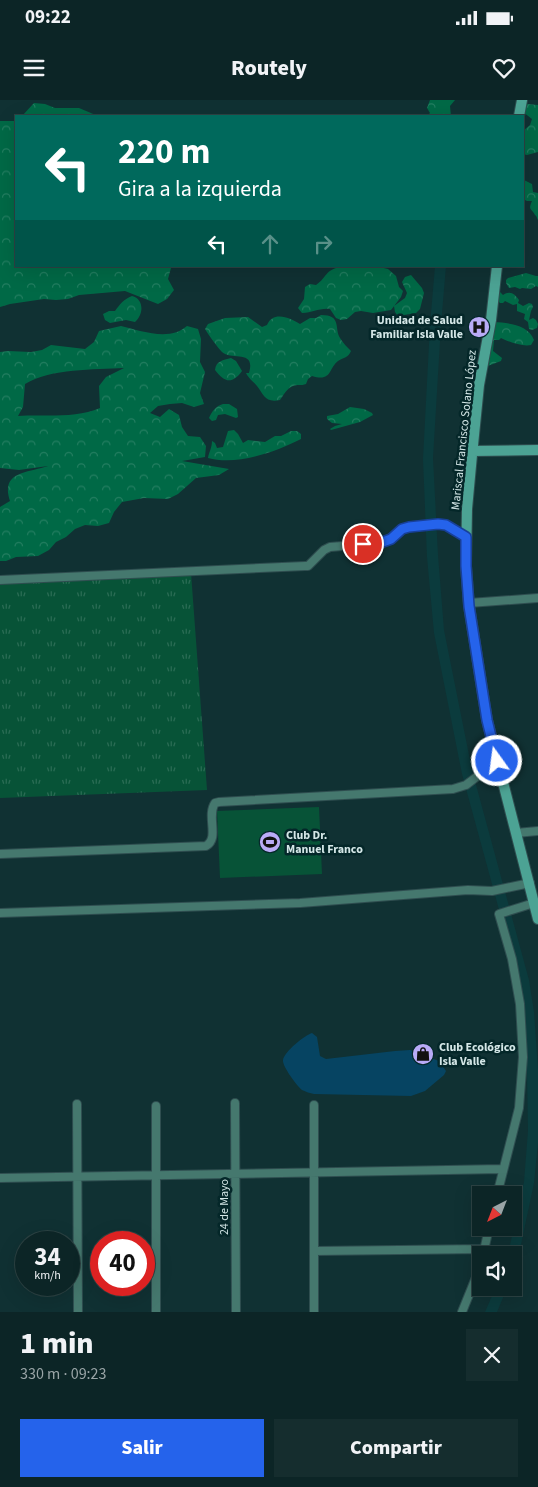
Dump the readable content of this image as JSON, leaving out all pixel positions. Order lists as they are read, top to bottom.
{
  "streets": {
    "street": ["Mariscal Francisco Solano López", "24 de Mayo"]
  },
  "places": {
    "hospital": ["Unidad de Salud Familiar Isla Valle"],
    "sports": ["Club Dr. Manuel Franco"],
    "shop": ["Club Ecológico Isla Valle"]
  },
  "north": "bottom left",
  "page": {
    "status": "09:22",
    "header": "Routely",
    "turn": ["220 m", "Gira a la izquierda"],
    "speed": "34 km/h",
    "limit": "40",
    "heading": ["1 min", "330 m · 09:23"],
    "buttons": ["Salir", "Compartir"]
  }
}
